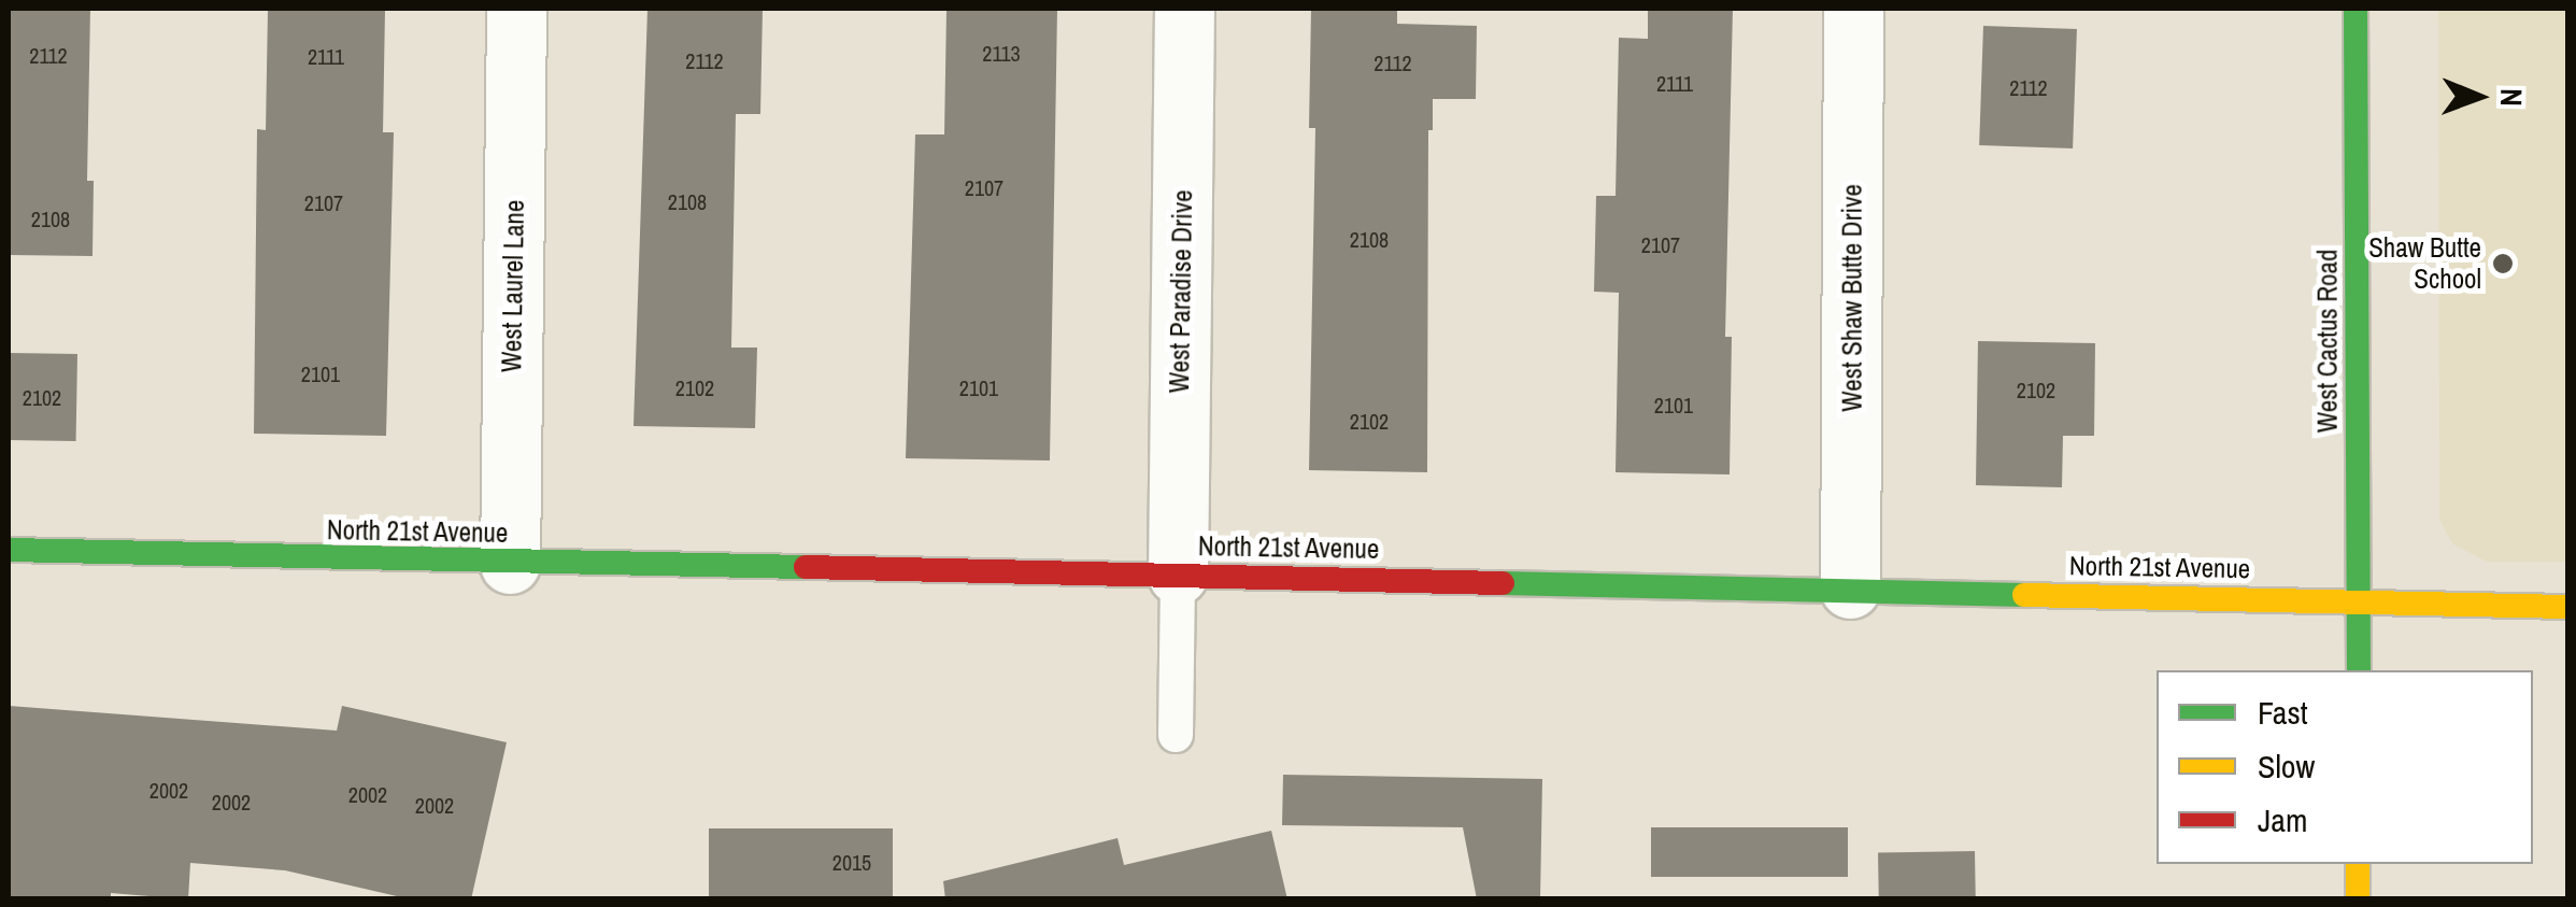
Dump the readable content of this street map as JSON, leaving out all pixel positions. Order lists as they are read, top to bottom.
{
  "streets": {
    "street": [
      "West Laurel Lane",
      "West Paradise Drive",
      "West Shaw Butte Drive",
      "West Cactus Road",
      "North 21st Avenue"
    ]
  },
  "crossings": [
    ["West Laurel Lane", "North 21st Avenue"],
    ["West Paradise Drive", "North 21st Avenue"],
    ["West Shaw Butte Drive", "North 21st Avenue"],
    ["West Cactus Road", "North 21st Avenue"]
  ],
  "places": ["Shaw Butte School"],
  "house_numbers": [
    "2113",
    "2112",
    "2111",
    "2112",
    "2112",
    "2111",
    "2112",
    "2107",
    "2108",
    "2107",
    "2108",
    "2108",
    "2107",
    "2101",
    "2102",
    "2101",
    "2102",
    "2102",
    "2101",
    "2102",
    "2002",
    "2002",
    "2002",
    "2002",
    "2015"
  ],
  "legend": ["Fast", "Slow", "Jam"],
  "north": "right"
}
